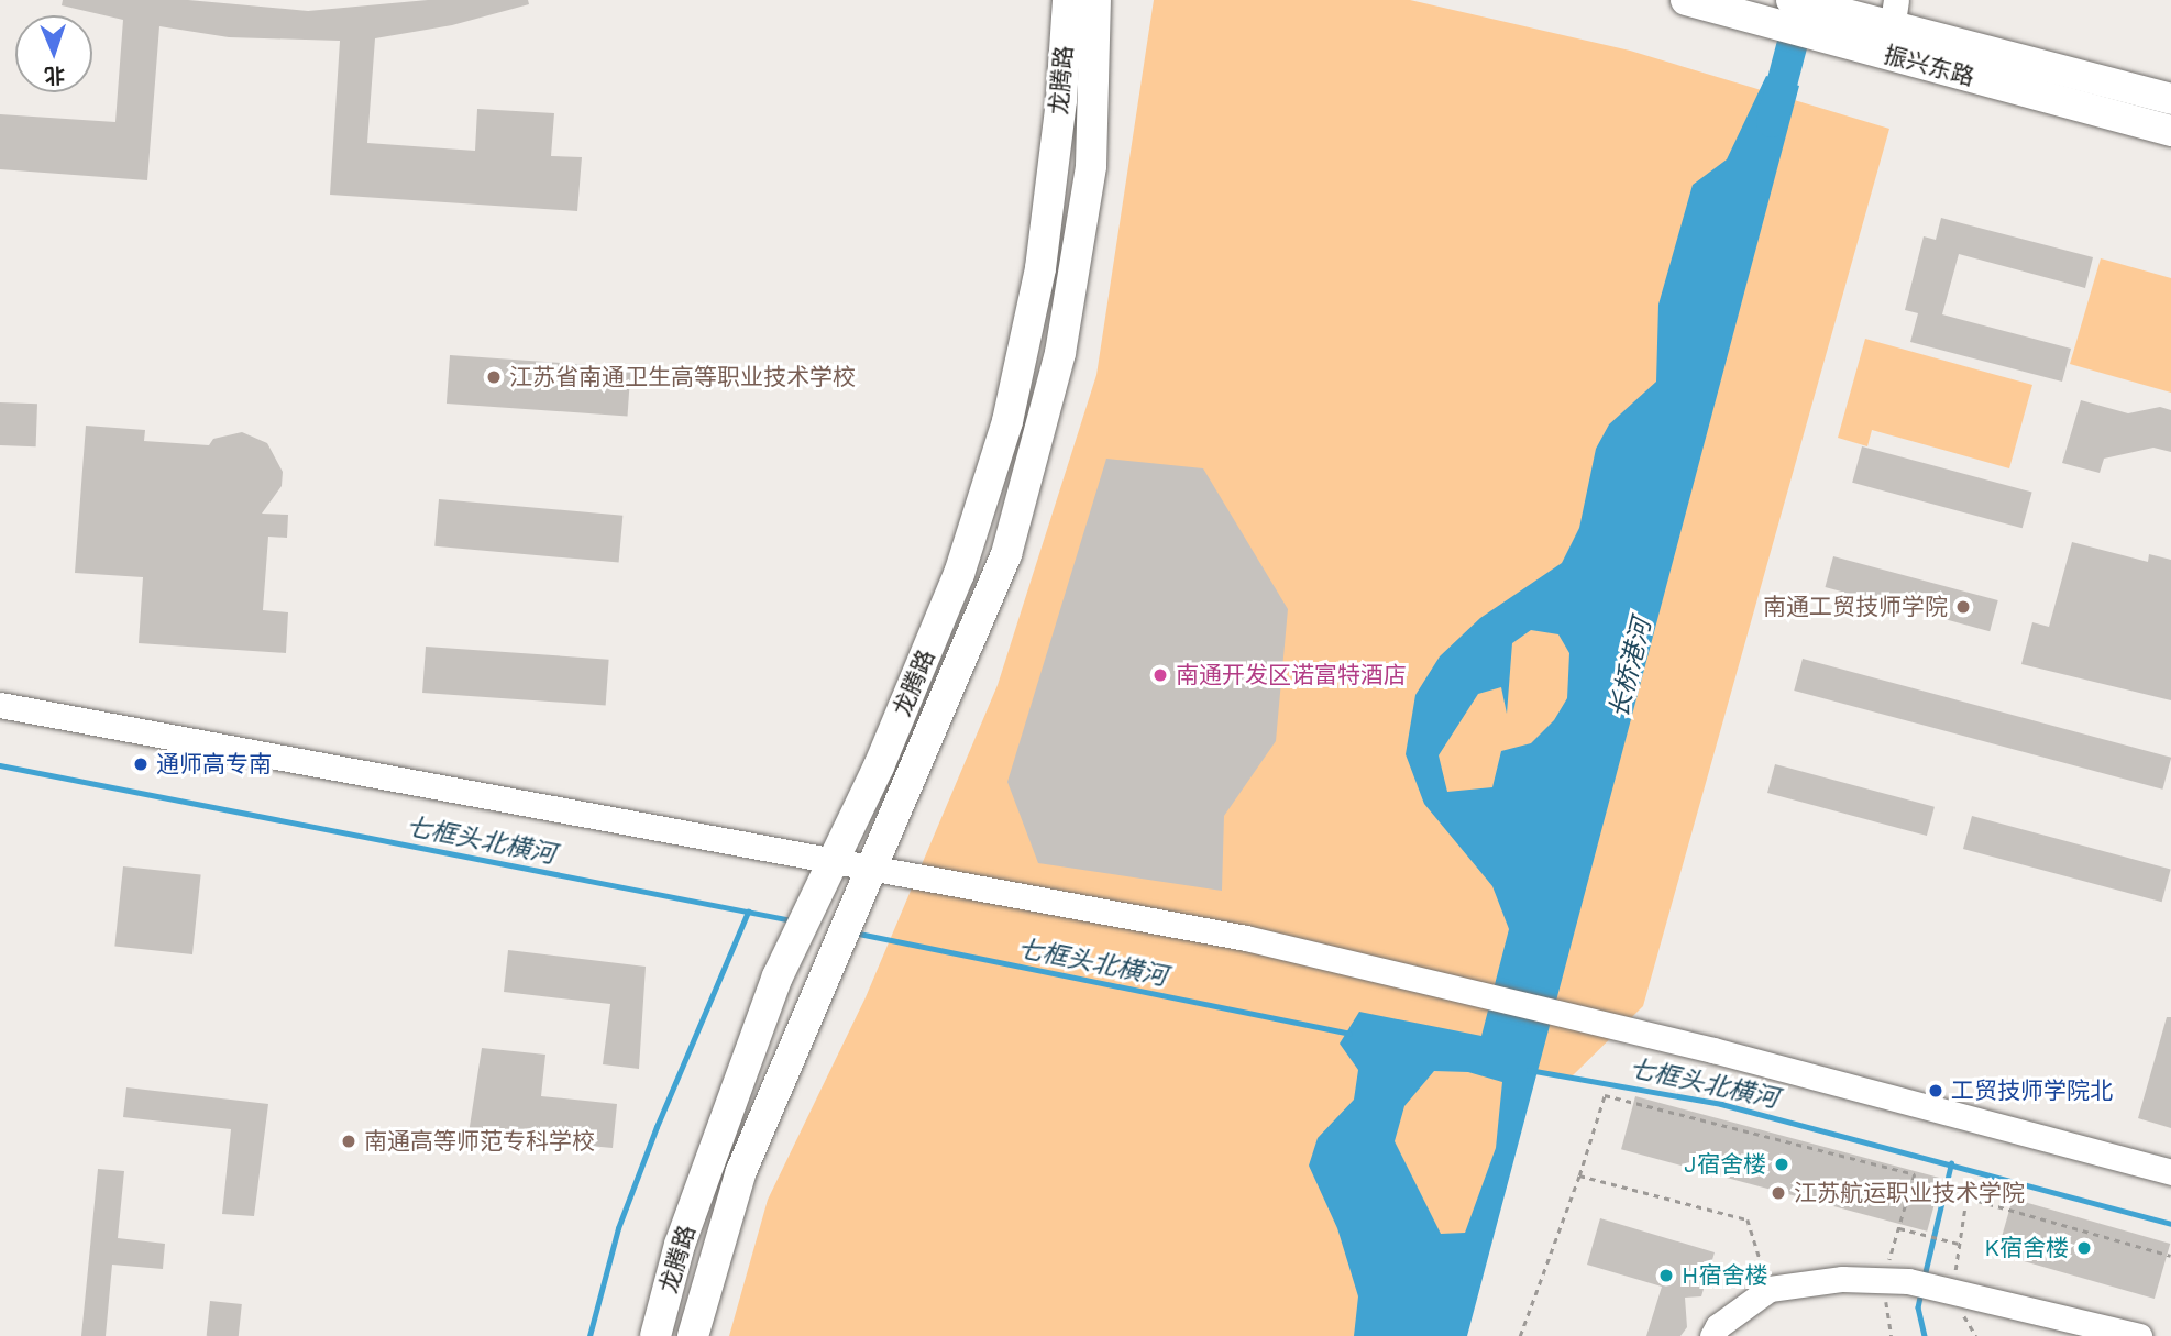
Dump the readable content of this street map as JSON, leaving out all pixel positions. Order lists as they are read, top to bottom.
{
  "streets": {
    "main road": ["振兴东路", "龙腾路"]
  },
  "water": ["长桥港河", "七框头北横河"],
  "places": [
    "江苏省南通卫生高等职业技术学校",
    "南通工贸技师学院",
    "南通开发区诺富特酒店",
    "通师高专南",
    "工贸技师学院北",
    "南通高等师范专科学校",
    "J宿舍楼",
    "江苏航运职业技术学院",
    "K宿舍楼",
    "H宿舍楼"
  ],
  "north": "bottom"
}
